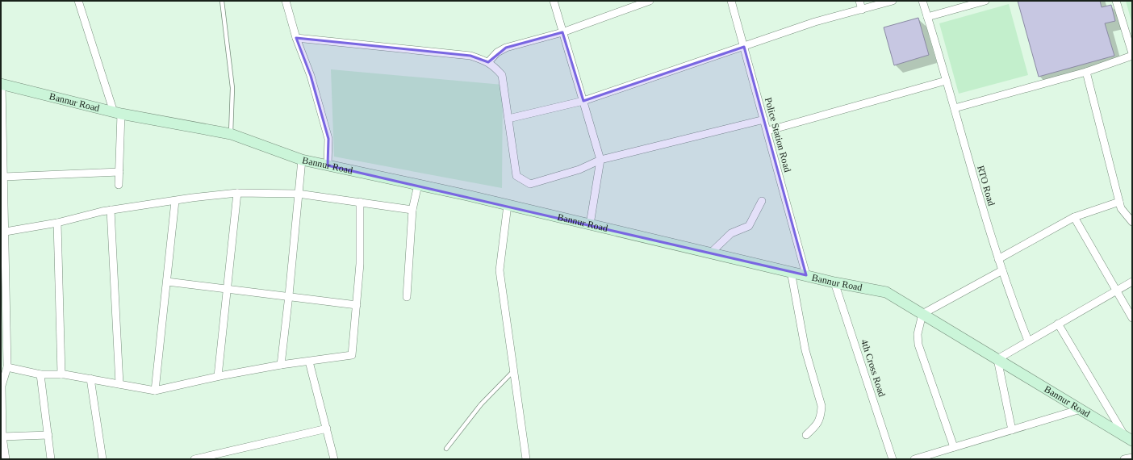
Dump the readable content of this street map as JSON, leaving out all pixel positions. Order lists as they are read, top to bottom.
{
  "streets": {
    "main road": ["Bannur Road"],
    "street": ["Police Station Road", "RTO Road", "4th Cross Road"]
  },
  "crossings": [
    ["Bannur Road", "Police Station Road"],
    ["Bannur Road", "4th Cross Road"]
  ]
}
